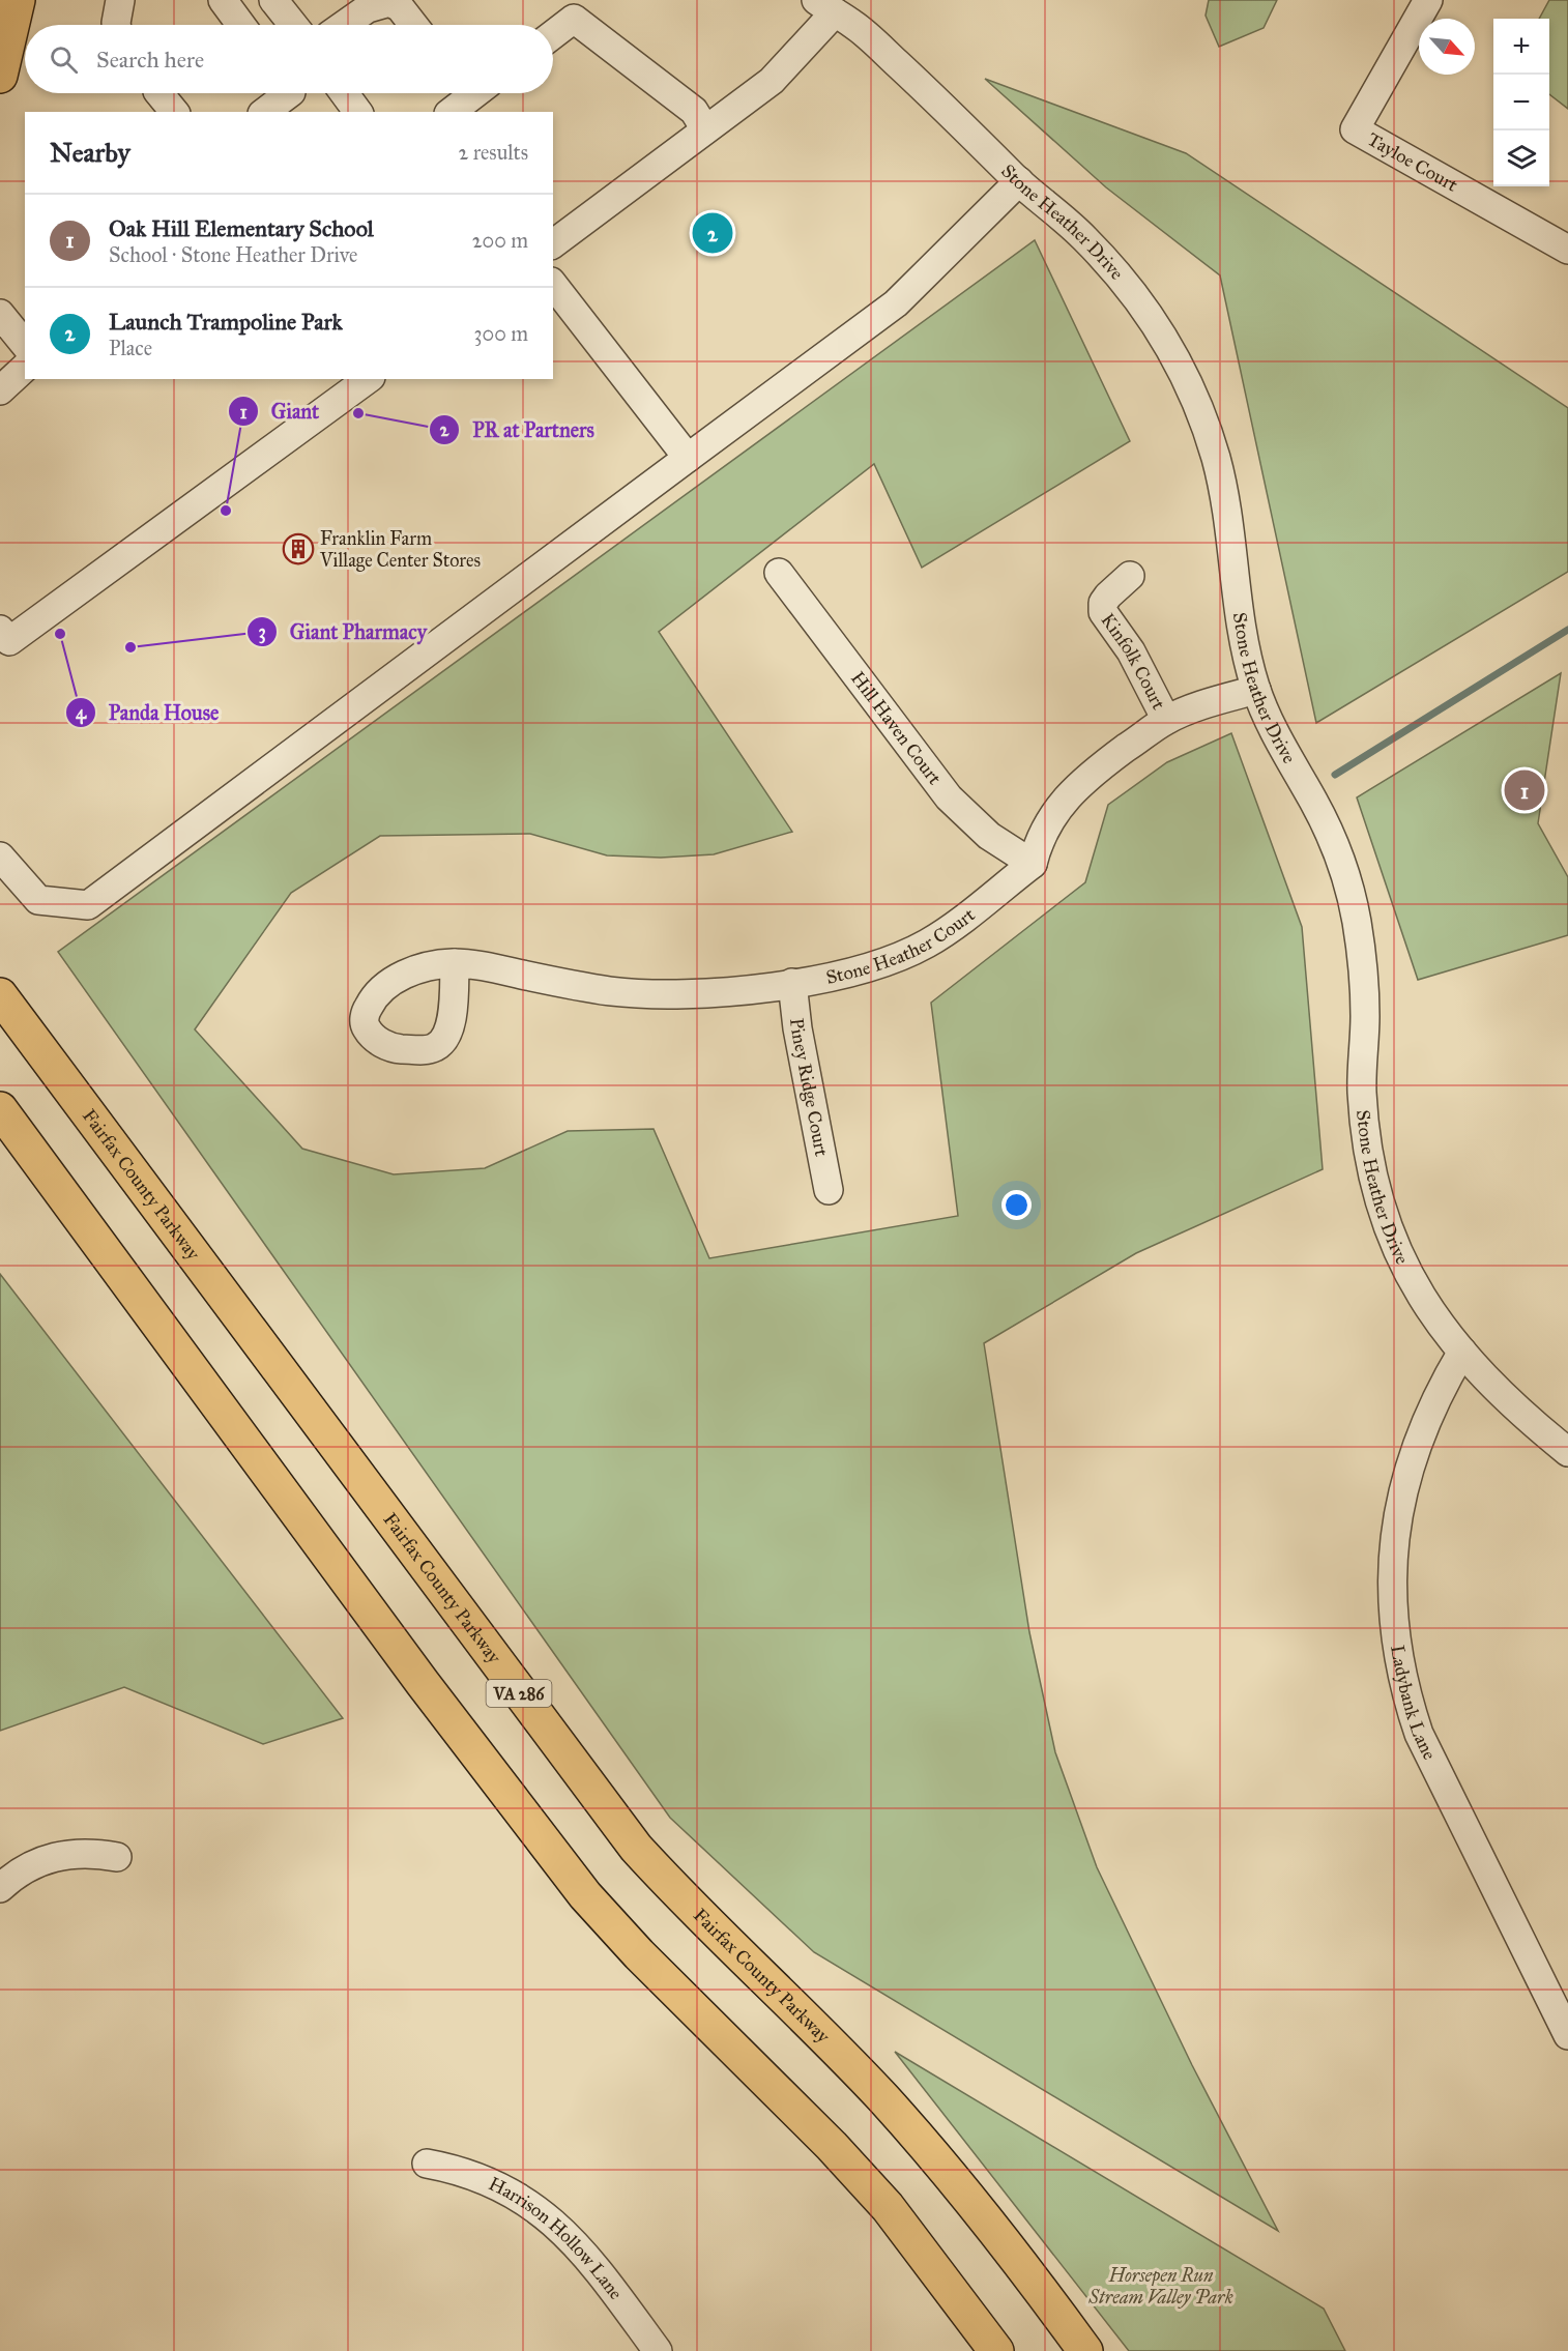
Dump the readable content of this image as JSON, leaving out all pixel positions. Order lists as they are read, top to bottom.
{
  "streets": {
    "main road": ["Fairfax County Parkway", "VA 286"],
    "street": [
      "Tayloe Court",
      "Stone Heather Drive",
      "Kinfolk Court",
      "Hill Haven Court",
      "Stone Heather Court",
      "Piney Ridge Court",
      "Ladybank Lane",
      "Harrison Hollow Lane"
    ]
  },
  "crossings": [
    ["Stone Heather Drive", "Ladybank Lane"],
    ["Hill Haven Court", "Stone Heather Court"],
    ["Stone Heather Court", "Piney Ridge Court"]
  ],
  "parks": ["Horsepen Run Stream Valley Park"],
  "places": {
    "other": [
      "PR at Partners",
      "Giant",
      "Panda House",
      "Giant Pharmacy"
    ],
    "building": ["Franklin Farm Village Center Stores"]
  },
  "north": "bottom right",
  "page": {
    "map_buttons": ["+", "−"],
    "search": "Search here",
    "heading": ["Nearby", "2 results"],
    "list": [
      {
        "mark": "1",
        "name": "Oak Hill Elementary School",
        "note": "School · Stone Heather Drive",
        "value": "200 m"
      },
      {
        "mark": "2",
        "name": "Launch Trampoline Park",
        "note": "Place",
        "value": "300 m"
      }
    ],
    "pins": ["2", "1"]
  }
}
